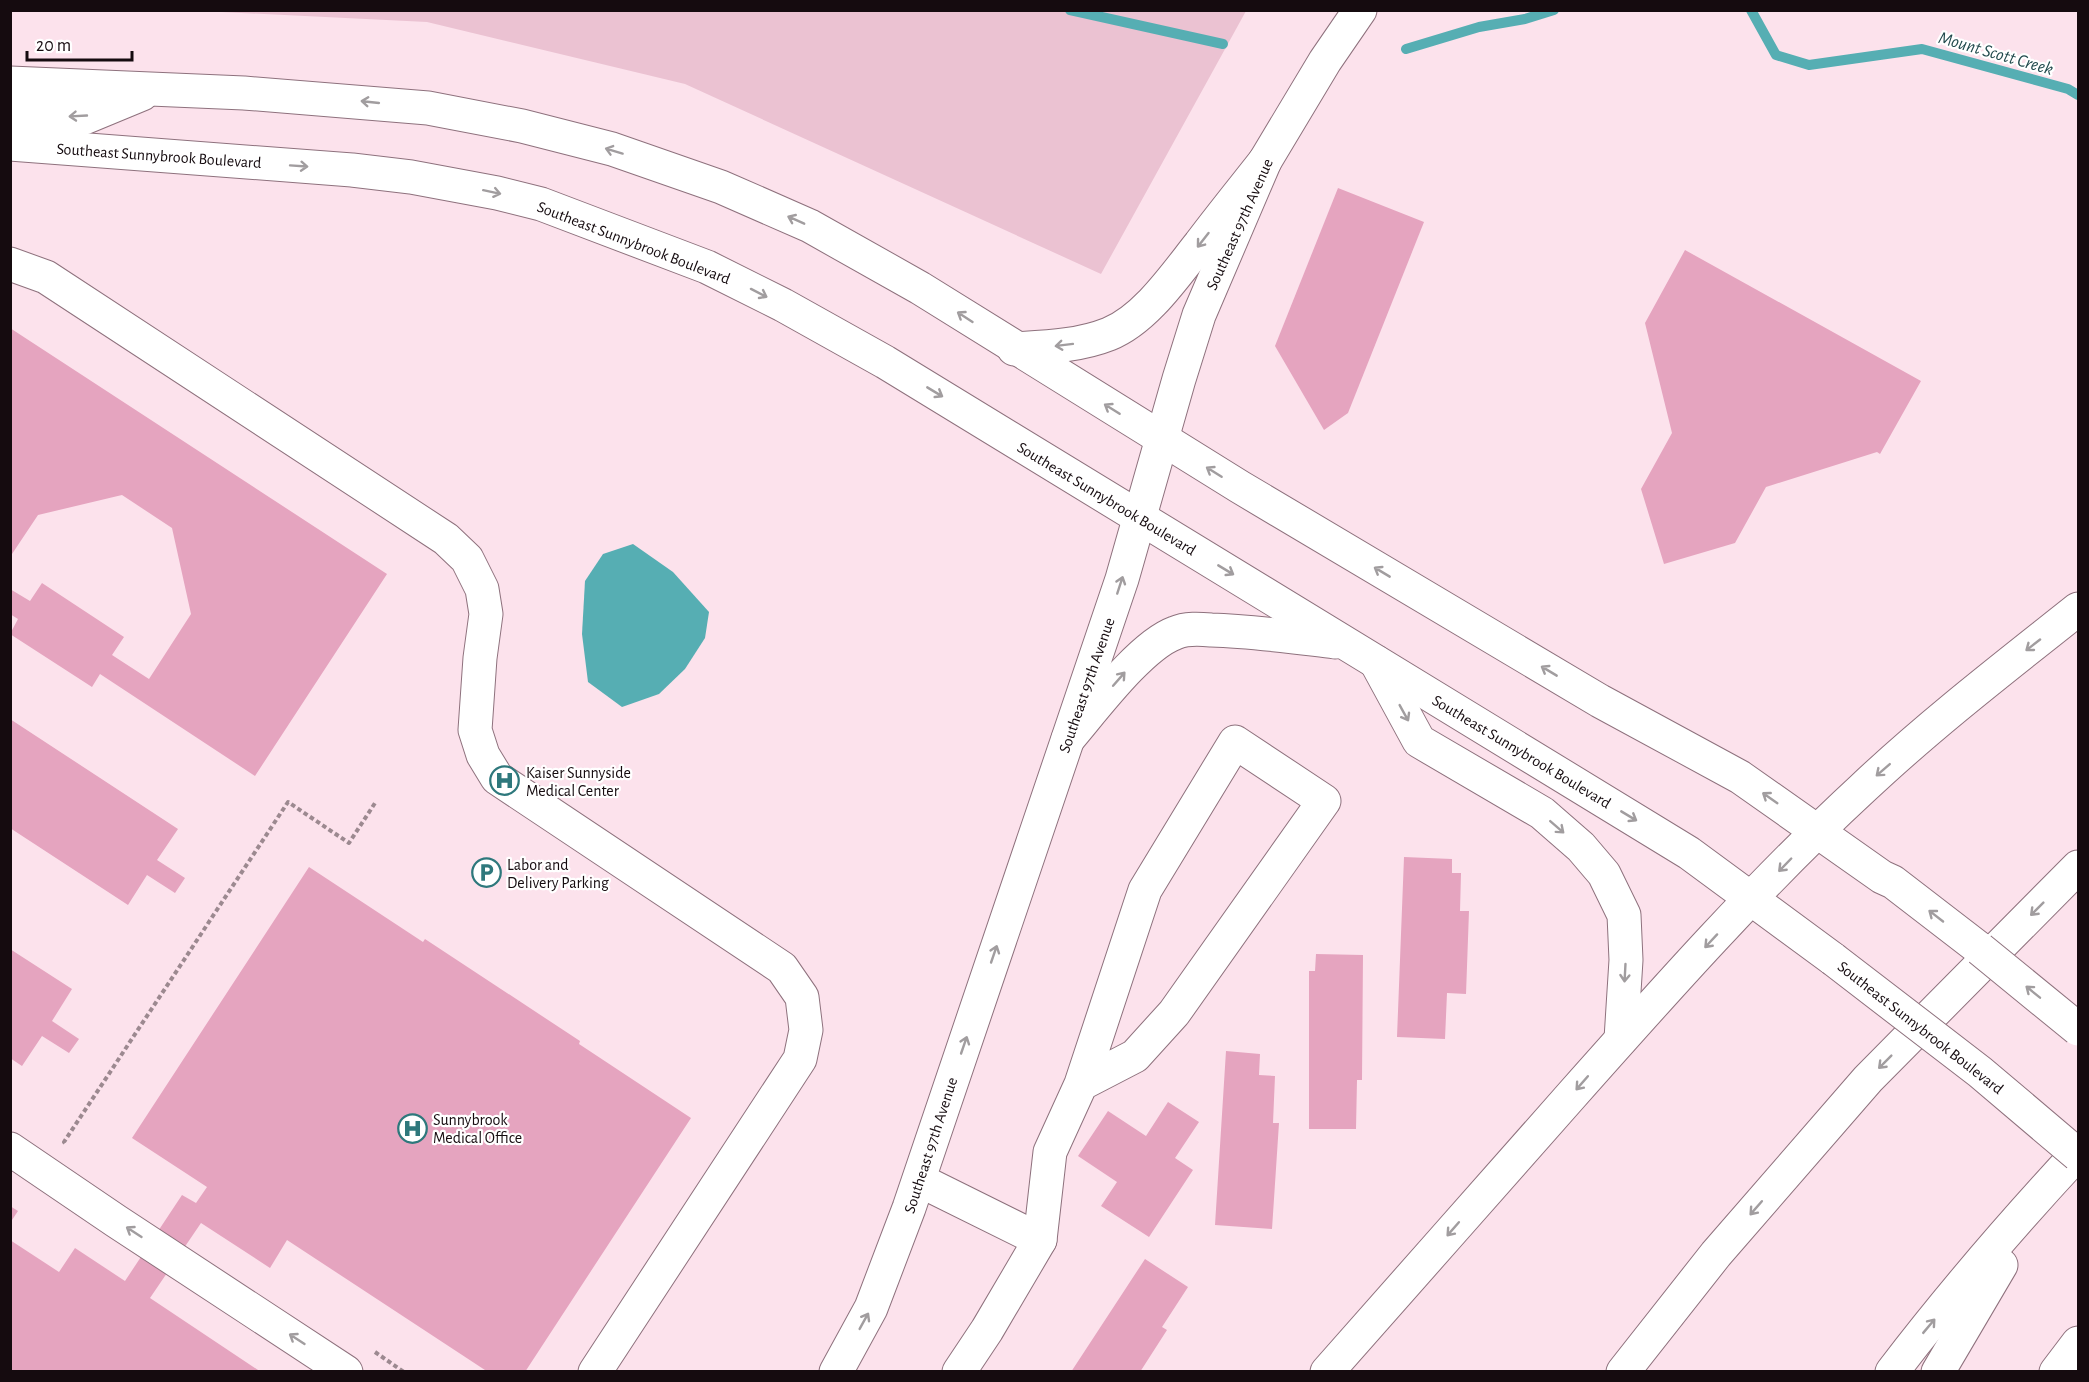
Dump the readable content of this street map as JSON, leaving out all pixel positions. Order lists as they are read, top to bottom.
{
  "streets": {
    "main road": ["Southeast Sunnybrook Boulevard", "Southeast 97th Avenue"]
  },
  "crossings": [
    ["Southeast Sunnybrook Boulevard", "Southeast 97th Avenue"]
  ],
  "water": ["Mount Scott Creek"],
  "places": {
    "hospital": ["Kaiser Sunnyside Medical Center", "Sunnybrook Medical Office"],
    "parking": ["Labor and Delivery Parking"]
  },
  "scale_bar": "20 m"
}
